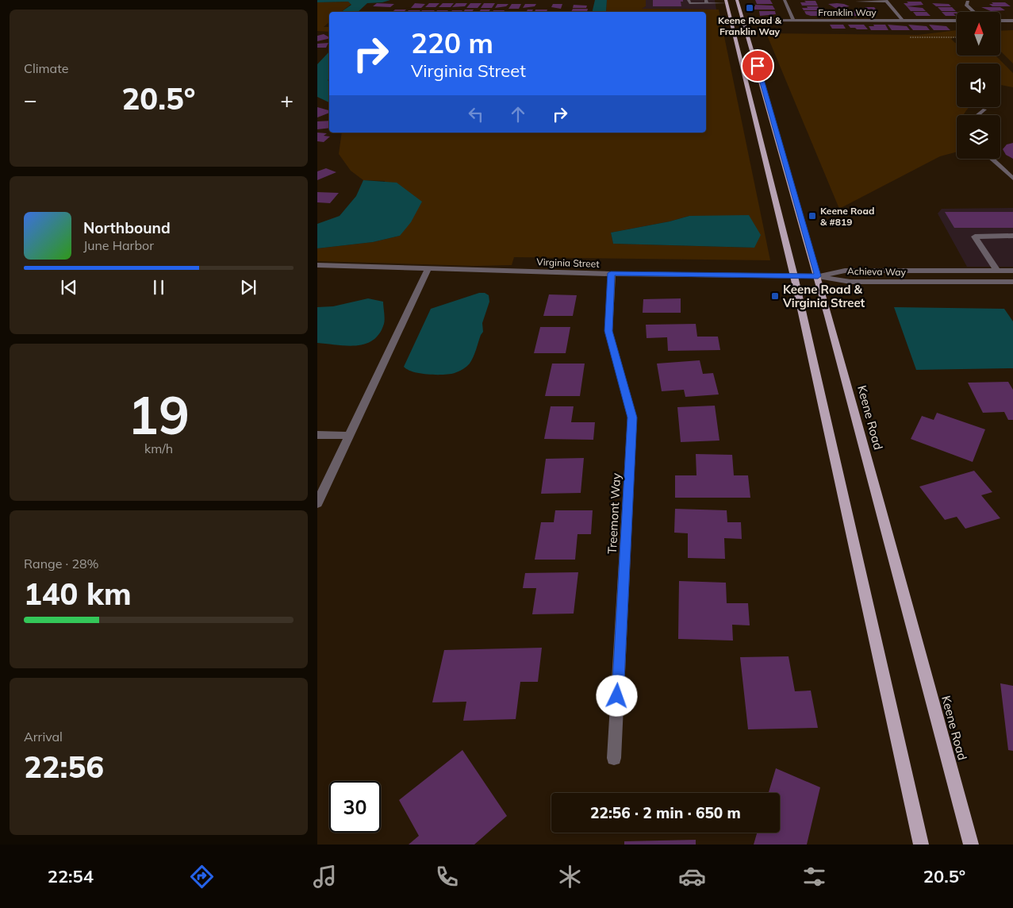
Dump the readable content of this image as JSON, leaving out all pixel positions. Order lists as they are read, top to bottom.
{
  "streets": {
    "main road": ["Keene Road"],
    "street": [
      "Franklin Way",
      "Virginia Street",
      "Achieva Way",
      "Treemont Way"
    ]
  },
  "crossings": [
    ["Franklin Way", "Keene Road"],
    ["Virginia Street", "Achieva Way"],
    ["Virginia Street", "Keene Road"],
    ["Virginia Street", "Treemont Way"],
    ["Achieva Way", "Keene Road"]
  ],
  "places": {
    "transit": ["Keene Road & Franklin Way", "Keene Road & #819", "Keene Road & Virginia Street"]
  },
  "north": "top",
  "page": {
    "tile": [
      "Climate",
      ["19", "km/h"],
      ["Range · 28%", "140 km"],
      ["Arrival", "22:56"]
    ],
    "turn": ["220 m", "Virginia Street"],
    "heat": ["−", "20.5°", "+"],
    "song": ["Northbound", "June Harbor"],
    "limit": "30",
    "trip": "22:56 · 2 min · 650 m",
    "tabs": ["22:54", "20.5°"]
  }
}
